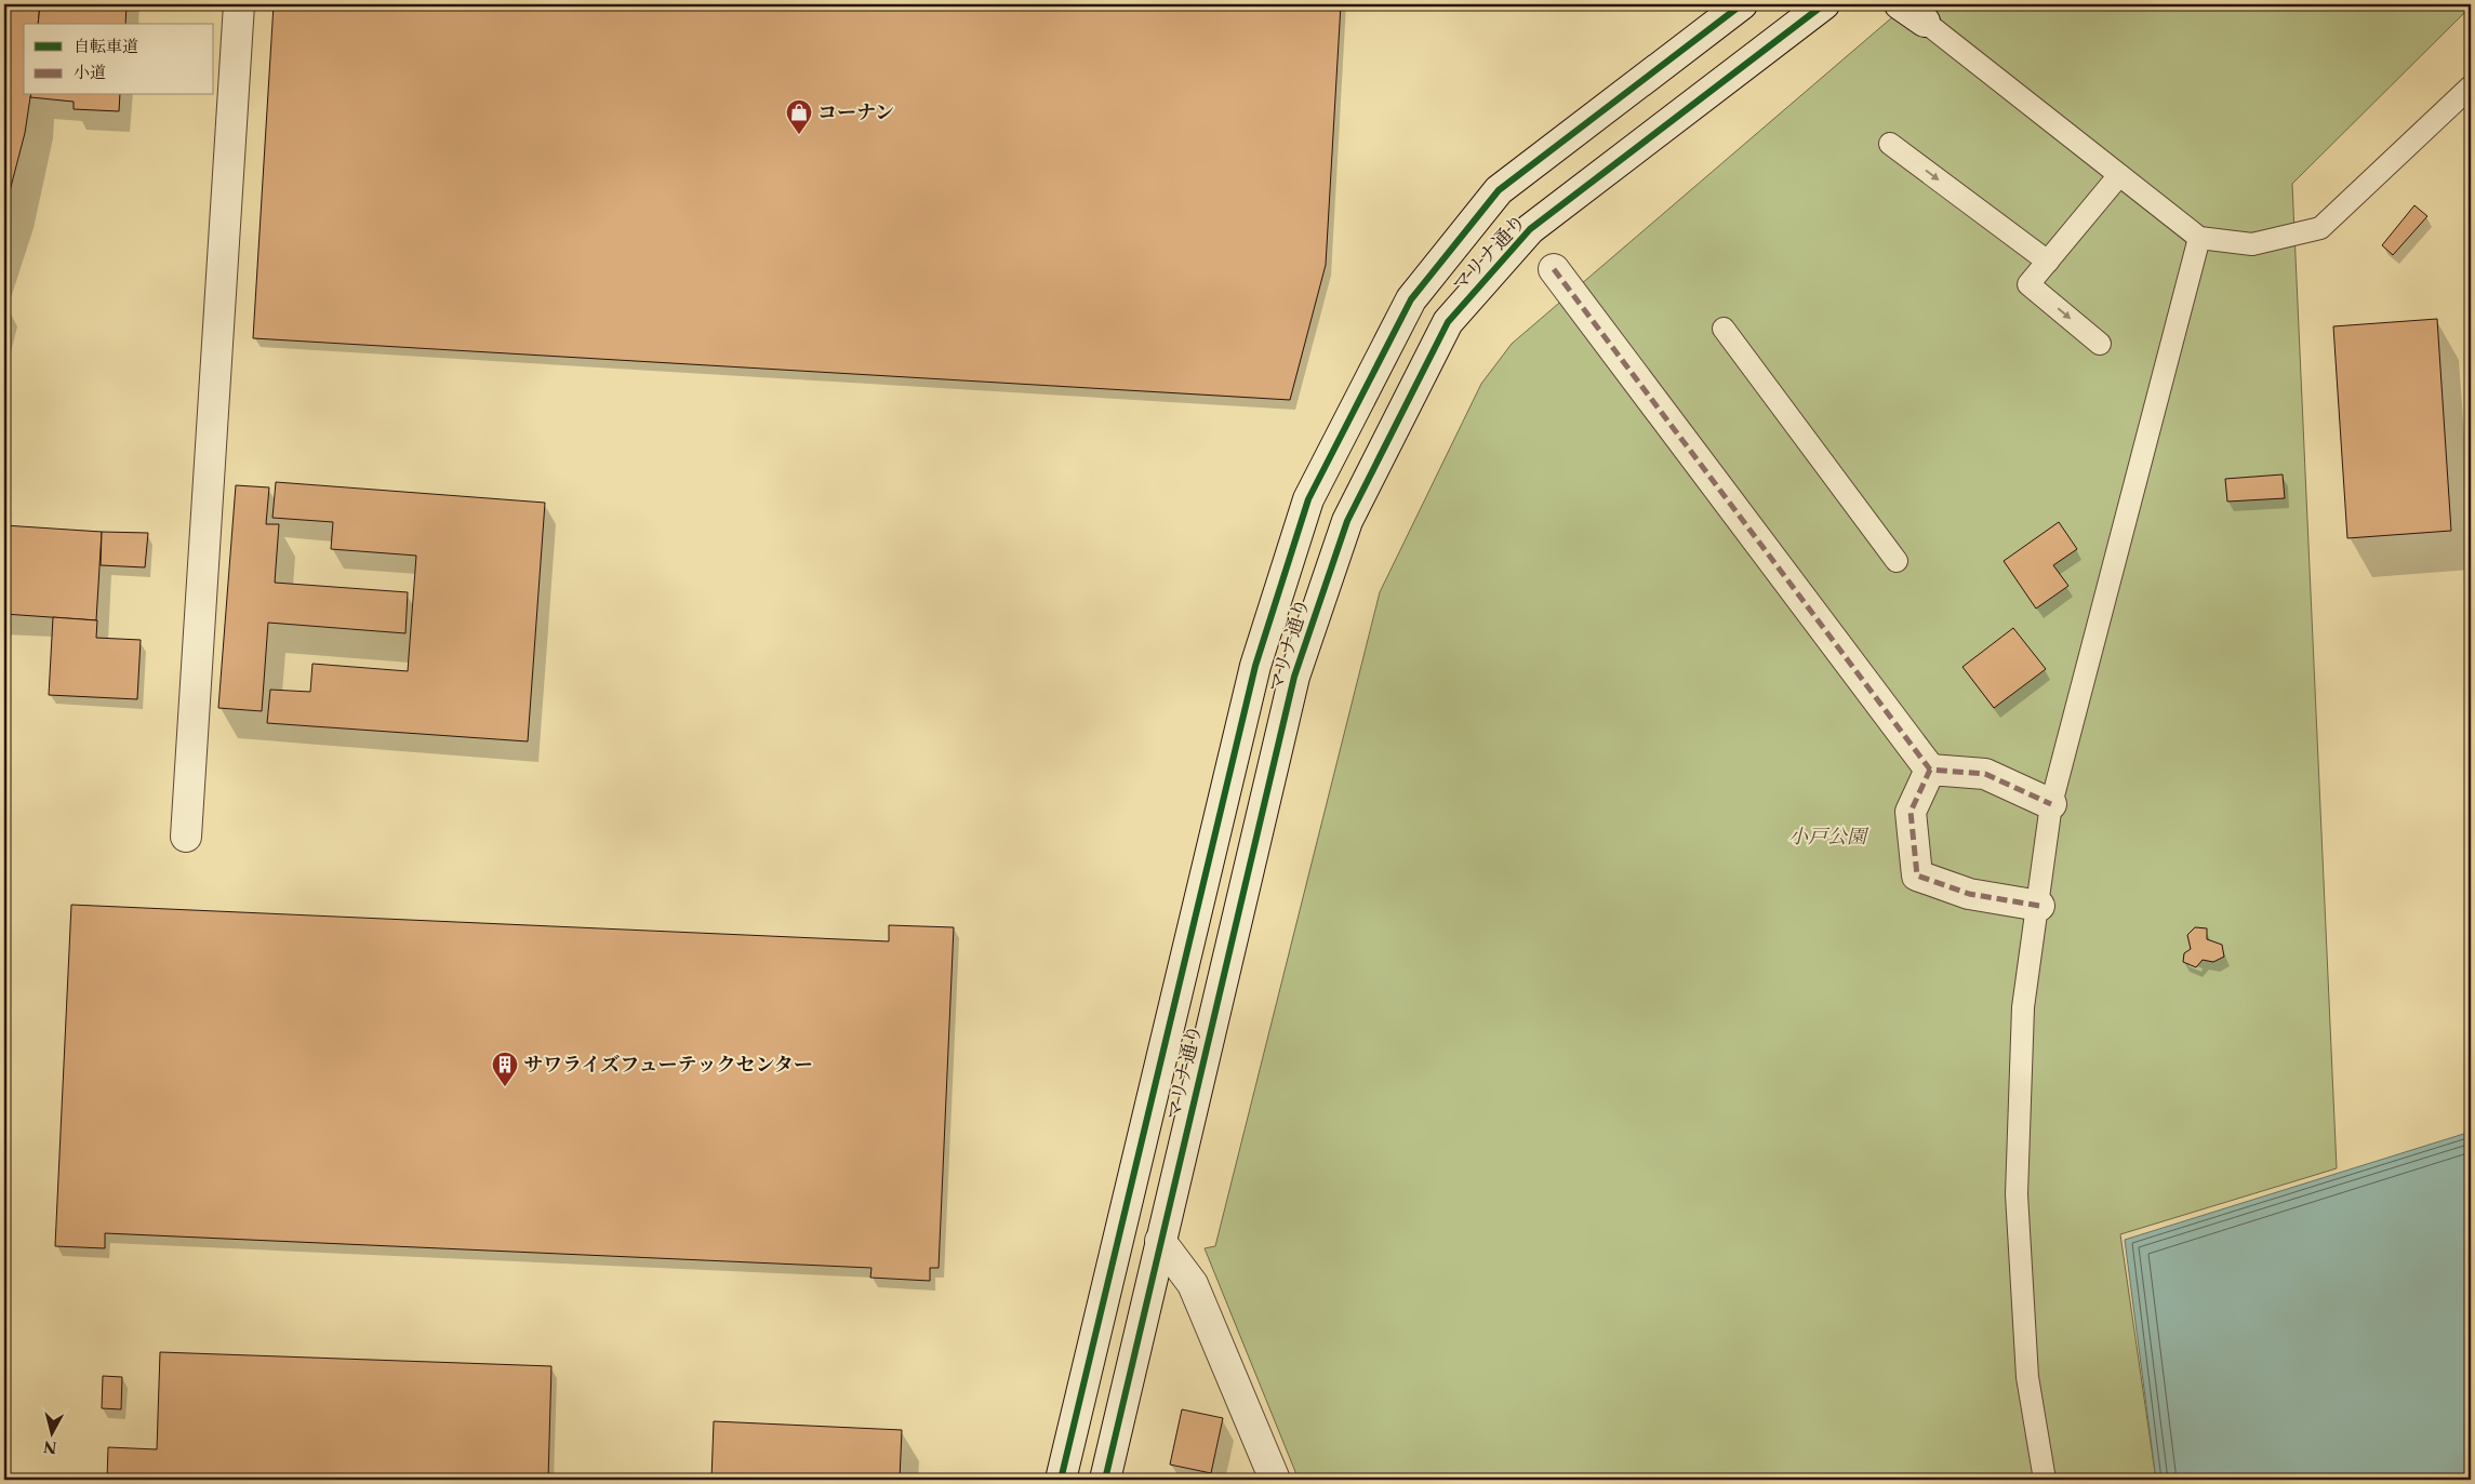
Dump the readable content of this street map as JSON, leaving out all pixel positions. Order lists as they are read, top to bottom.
{
  "streets": {
    "street": ["マリナ通り"]
  },
  "parks": ["小戸公園"],
  "places": {
    "shop": ["コーナン"],
    "building": ["サワライズフューテックセンター"]
  },
  "legend": ["自転車道", "小道"],
  "north": "bottom"
}
